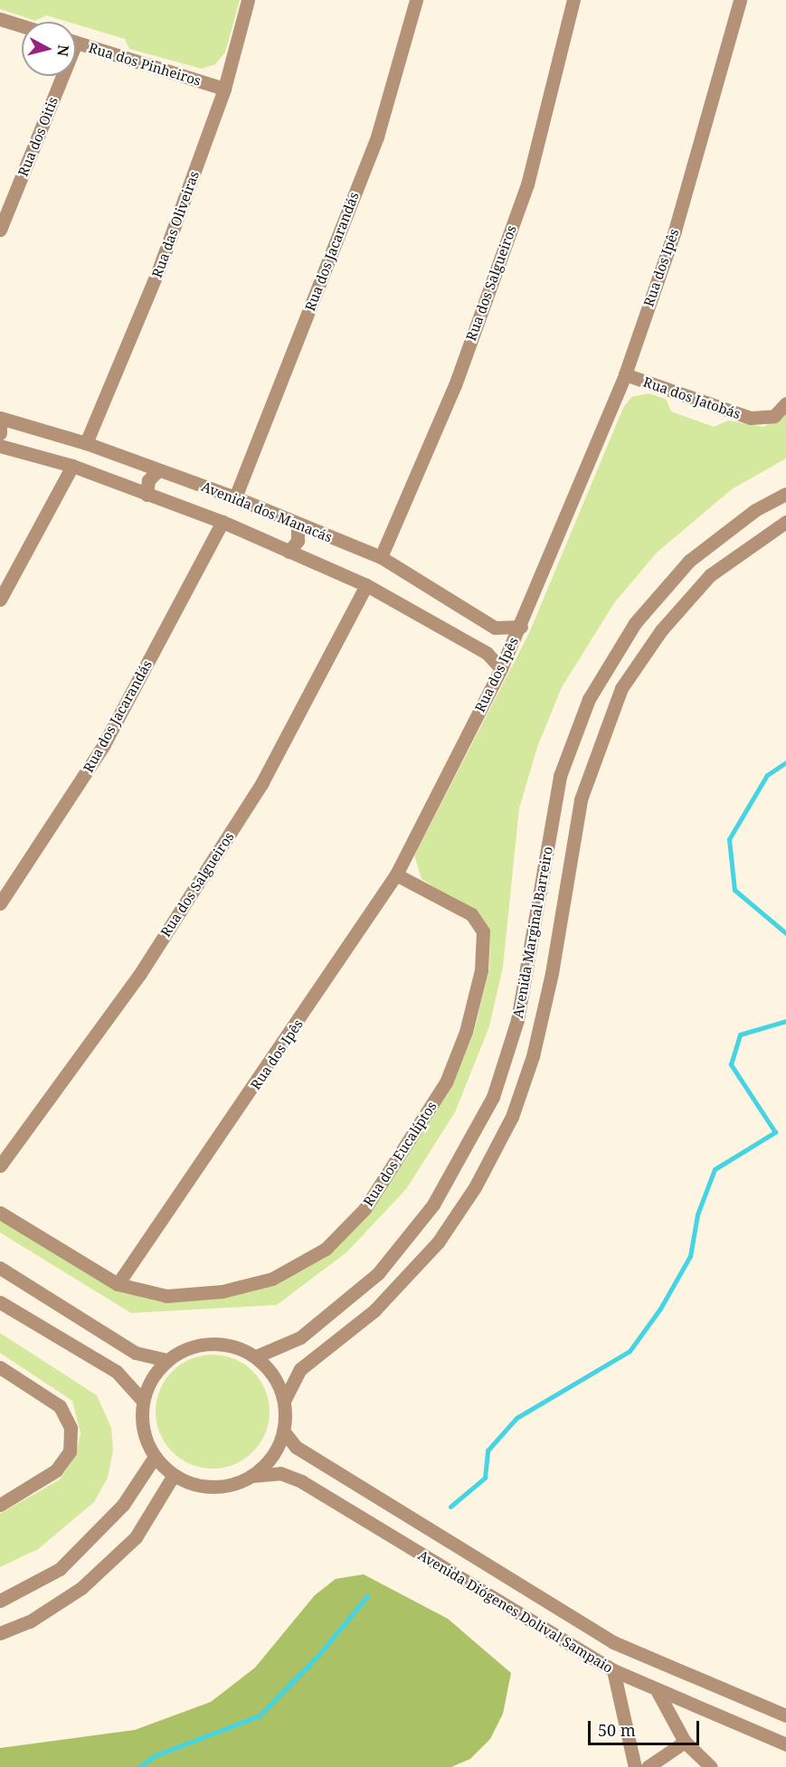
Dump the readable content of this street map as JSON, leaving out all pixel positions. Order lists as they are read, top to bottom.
{
  "streets": {
    "street": [
      "Rua dos Pinheiros",
      "Rua dos Oitis",
      "Rua das Oliveiras",
      "Rua dos Jacarandás",
      "Rua dos Ipês",
      "Rua dos Salgueiros",
      "Rua dos Jatobás",
      "Avenida dos Manacás",
      "Avenida Marginal Barreiro",
      "Rua dos Eucalíptos",
      "Avenida Diógenes Dolival Sampaio"
    ]
  },
  "crossings": [
    ["Rua dos Pinheiros", "Rua das Oliveiras"],
    ["Rua das Oliveiras", "Avenida dos Manacás"],
    ["Rua dos Jacarandás", "Avenida dos Manacás"],
    ["Rua dos Ipês", "Rua dos Jatobás"],
    ["Rua dos Ipês", "Avenida dos Manacás"],
    ["Rua dos Ipês", "Rua dos Eucalíptos"],
    ["Rua dos Salgueiros", "Avenida dos Manacás"],
    ["Avenida Marginal Barreiro", "Avenida Diógenes Dolival Sampaio"]
  ],
  "scale_bar": "50 m",
  "north": "right"
}
